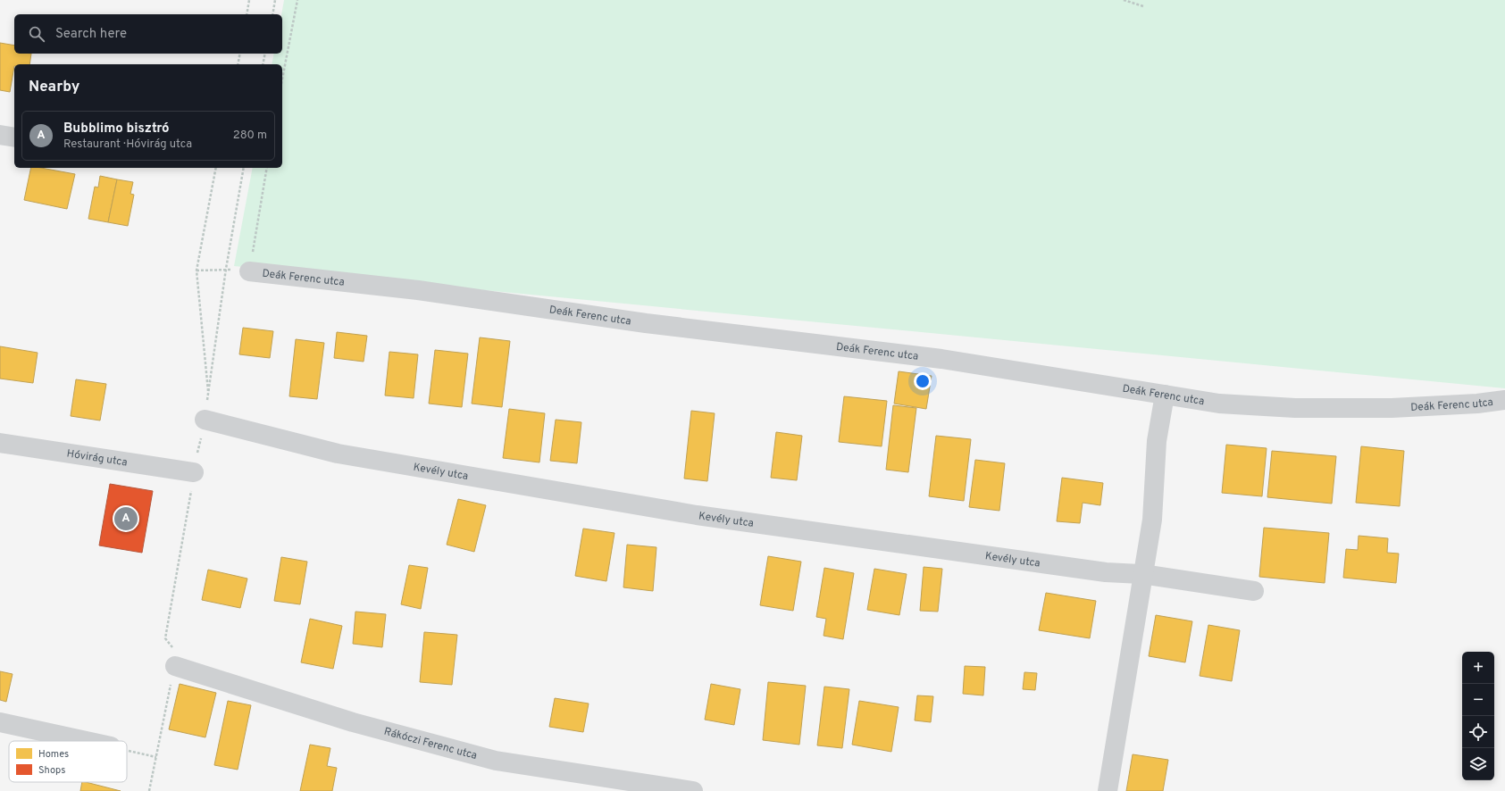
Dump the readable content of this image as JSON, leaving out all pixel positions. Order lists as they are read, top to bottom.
{
  "streets": {
    "street": [
      "Deák Ferenc utca",
      "Hóvirág utca",
      "Kevély utca",
      "Rákóczi Ferenc utca"
    ]
  },
  "legend": ["Homes", "Shops"],
  "page": {
    "search": "Search here",
    "heading": "Nearby",
    "list": [
      {
        "mark": "A",
        "name": "Bubblimo bisztró",
        "note": "Restaurant · Hóvirág utca",
        "value": "280 m"
      }
    ],
    "pins": "A",
    "map_buttons": ["+", "−"]
  }
}
